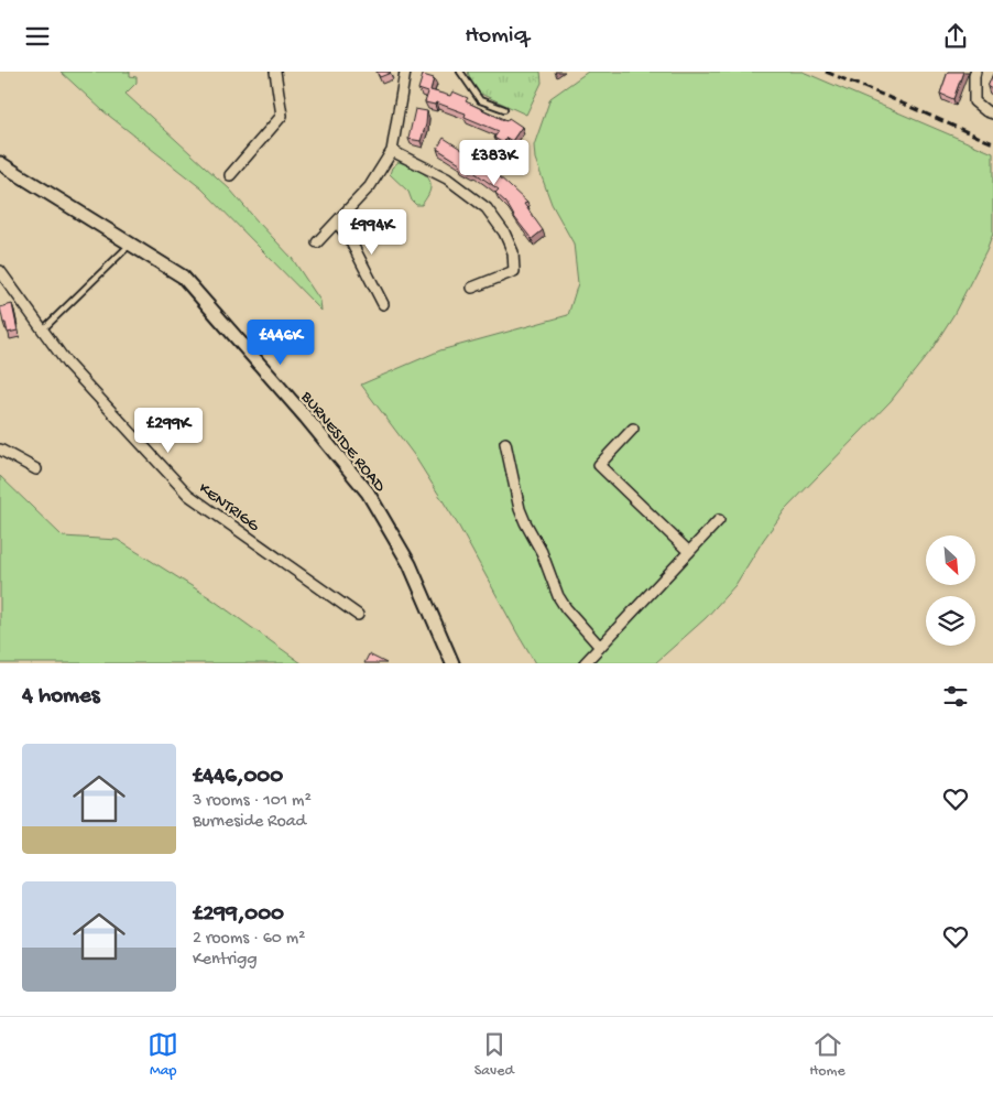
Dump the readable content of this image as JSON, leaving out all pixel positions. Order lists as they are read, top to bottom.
{
  "streets": {
    "street": ["BURNESIDE ROAD", "KENTRIGG"]
  },
  "north": "bottom right",
  "page": {
    "header": "Homiq",
    "price": [
      "£383K",
      "£994K",
      "£446K",
      "£299K"
    ],
    "heading": "4 homes",
    "list": [
      {
        "name": "£446,000",
        "note": "3 rooms · 101 m² · Burneside Road"
      },
      {
        "name": "£299,000",
        "note": "2 rooms · 60 m² · Kentrigg"
      }
    ],
    "tabs": ["Map", "Saved", "Home"]
  }
}
